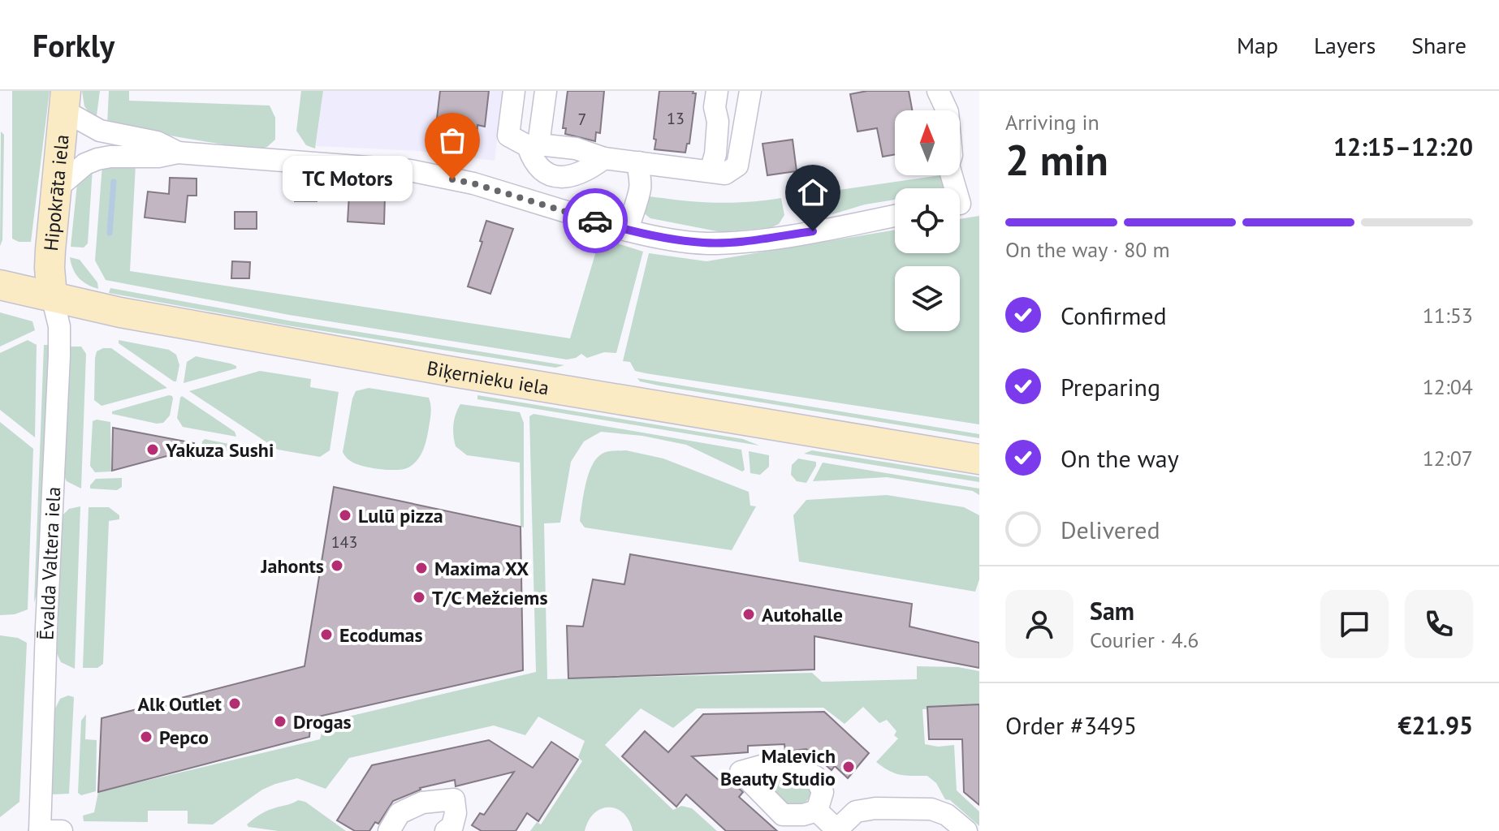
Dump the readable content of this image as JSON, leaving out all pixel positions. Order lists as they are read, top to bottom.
{
  "streets": {
    "main road": ["Hipokrāta iela", "Biķernieku iela"],
    "street": ["Ēvalda Valtera iela"]
  },
  "crossings": [
    ["Hipokrāta iela", "Biķernieku iela"],
    ["Hipokrāta iela", "Ēvalda Valtera iela"],
    ["Biķernieku iela", "Ēvalda Valtera iela"]
  ],
  "places": [
    "TC Motors",
    "Yakuza Sushi",
    "Lulū pizza",
    "Jahonts",
    "Maxima XX",
    "T/C Mežciems",
    "Autohalle",
    "Ecodumas",
    "Alk Outlet",
    "Drogas",
    "Pepco",
    "Malevich Beauty Studio"
  ],
  "house_numbers": ["13", "7", "143"],
  "north": "top",
  "page": {
    "header": "Forkly",
    "nav": ["Map", "Layers", "Share"],
    "heading": ["2 min", "Arriving in", "12:15–12:20"],
    "panel": [
      "Sam",
      "Courier · 4.6",
      "Order #3495",
      "€21.95"
    ],
    "bubble": "TC Motors",
    "bar": "On the way · 80 m",
    "list": [
      ["Confirmed", "11:53"],
      ["Preparing", "12:04"],
      ["On the way", "12:07"],
      "Delivered"
    ]
  }
}
